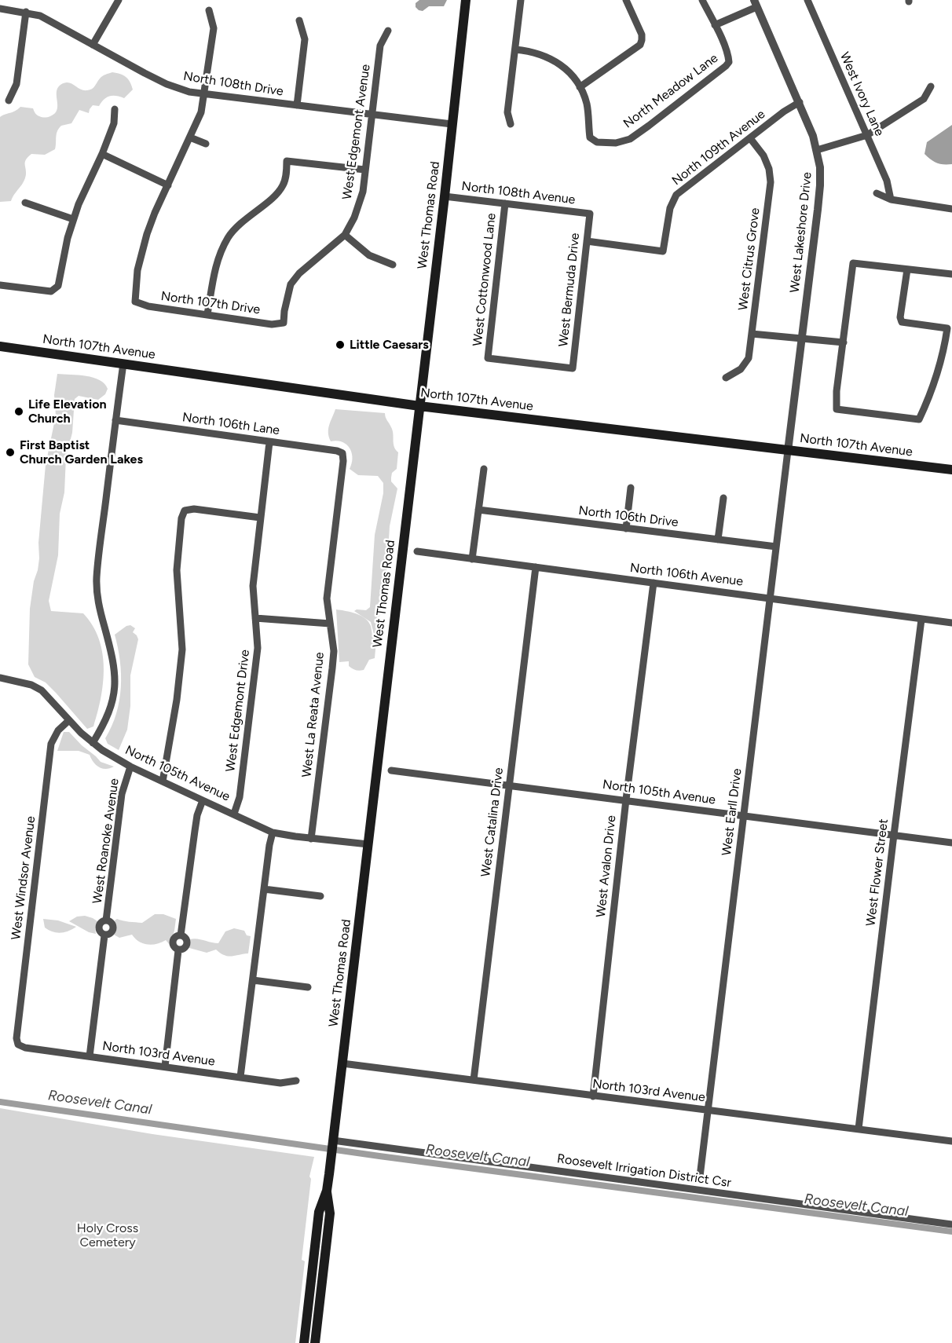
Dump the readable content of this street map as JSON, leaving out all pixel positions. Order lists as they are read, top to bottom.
{
  "streets": {
    "main road": ["West Thomas Road", "North 107th Avenue"],
    "street": [
      "North 108th Drive",
      "North Meadow Lane",
      "West Ivory Lane",
      "West Edgemont Avenue",
      "North 109th Avenue",
      "North 108th Avenue",
      "West Lakeshore Drive",
      "West Citrus Grove",
      "West Cottonwood Lane",
      "West Bermuda Drive",
      "North 107th Drive",
      "North 106th Lane",
      "North 106th Drive",
      "North 106th Avenue",
      "West Edgemont Drive",
      "West La Reata Avenue",
      "North 105th Avenue",
      "West Earll Drive",
      "West Catalina Drive",
      "West Roanoke Avenue",
      "West Avalon Drive",
      "West Flower Street",
      "West Windsor Avenue",
      "North 103rd Avenue",
      "Roosevelt Irrigation District Csr"
    ]
  },
  "crossings": [
    ["North 108th Drive", "West Edgemont Avenue"],
    ["North 108th Drive", "West Thomas Road"],
    ["West Edgemont Avenue", "North 107th Drive"],
    ["North 109th Avenue", "West Lakeshore Drive"],
    ["North 109th Avenue", "West Citrus Grove"],
    ["North 109th Avenue", "West Bermuda Drive"],
    ["North 108th Avenue", "West Thomas Road"],
    ["North 108th Avenue", "West Cottonwood Lane"],
    ["North 108th Avenue", "West Bermuda Drive"],
    ["West Thomas Road", "North 107th Avenue"],
    ["West Thomas Road", "North 105th Avenue"],
    ["West Thomas Road", "North 103rd Avenue"],
    ["West Thomas Road", "Roosevelt Irrigation District Csr"],
    ["West Lakeshore Drive", "North 107th Avenue"],
    ["West Lakeshore Drive", "West Earll Drive"],
    ["West Cottonwood Lane", "West Bermuda Drive"],
    ["North 107th Avenue", "West Earll Drive"],
    ["North 106th Lane", "West Edgemont Drive"],
    ["North 106th Lane", "West La Reata Avenue"],
    ["North 106th Drive", "West Earll Drive"],
    ["North 106th Avenue", "West Earll Drive"],
    ["North 106th Avenue", "West Catalina Drive"],
    ["North 106th Avenue", "West Avalon Drive"],
    ["North 106th Avenue", "West Flower Street"],
    ["West Edgemont Drive", "North 105th Avenue"],
    ["West La Reata Avenue", "North 105th Avenue"],
    ["North 105th Avenue", "West Earll Drive"],
    ["North 105th Avenue", "West Catalina Drive"],
    ["North 105th Avenue", "West Roanoke Avenue"],
    ["North 105th Avenue", "West Avalon Drive"],
    ["North 105th Avenue", "West Flower Street"],
    ["North 105th Avenue", "West Windsor Avenue"],
    ["West Earll Drive", "North 103rd Avenue"],
    ["West Catalina Drive", "North 103rd Avenue"],
    ["West Roanoke Avenue", "North 103rd Avenue"],
    ["West Avalon Drive", "North 103rd Avenue"],
    ["West Flower Street", "North 103rd Avenue"],
    ["West Windsor Avenue", "North 103rd Avenue"]
  ],
  "water": ["Roosevelt Canal"],
  "parks": ["Holy Cross Cemetery"],
  "places": ["Little Caesars", "Life Elevation Church", "First Baptist Church Garden Lakes"]
}
